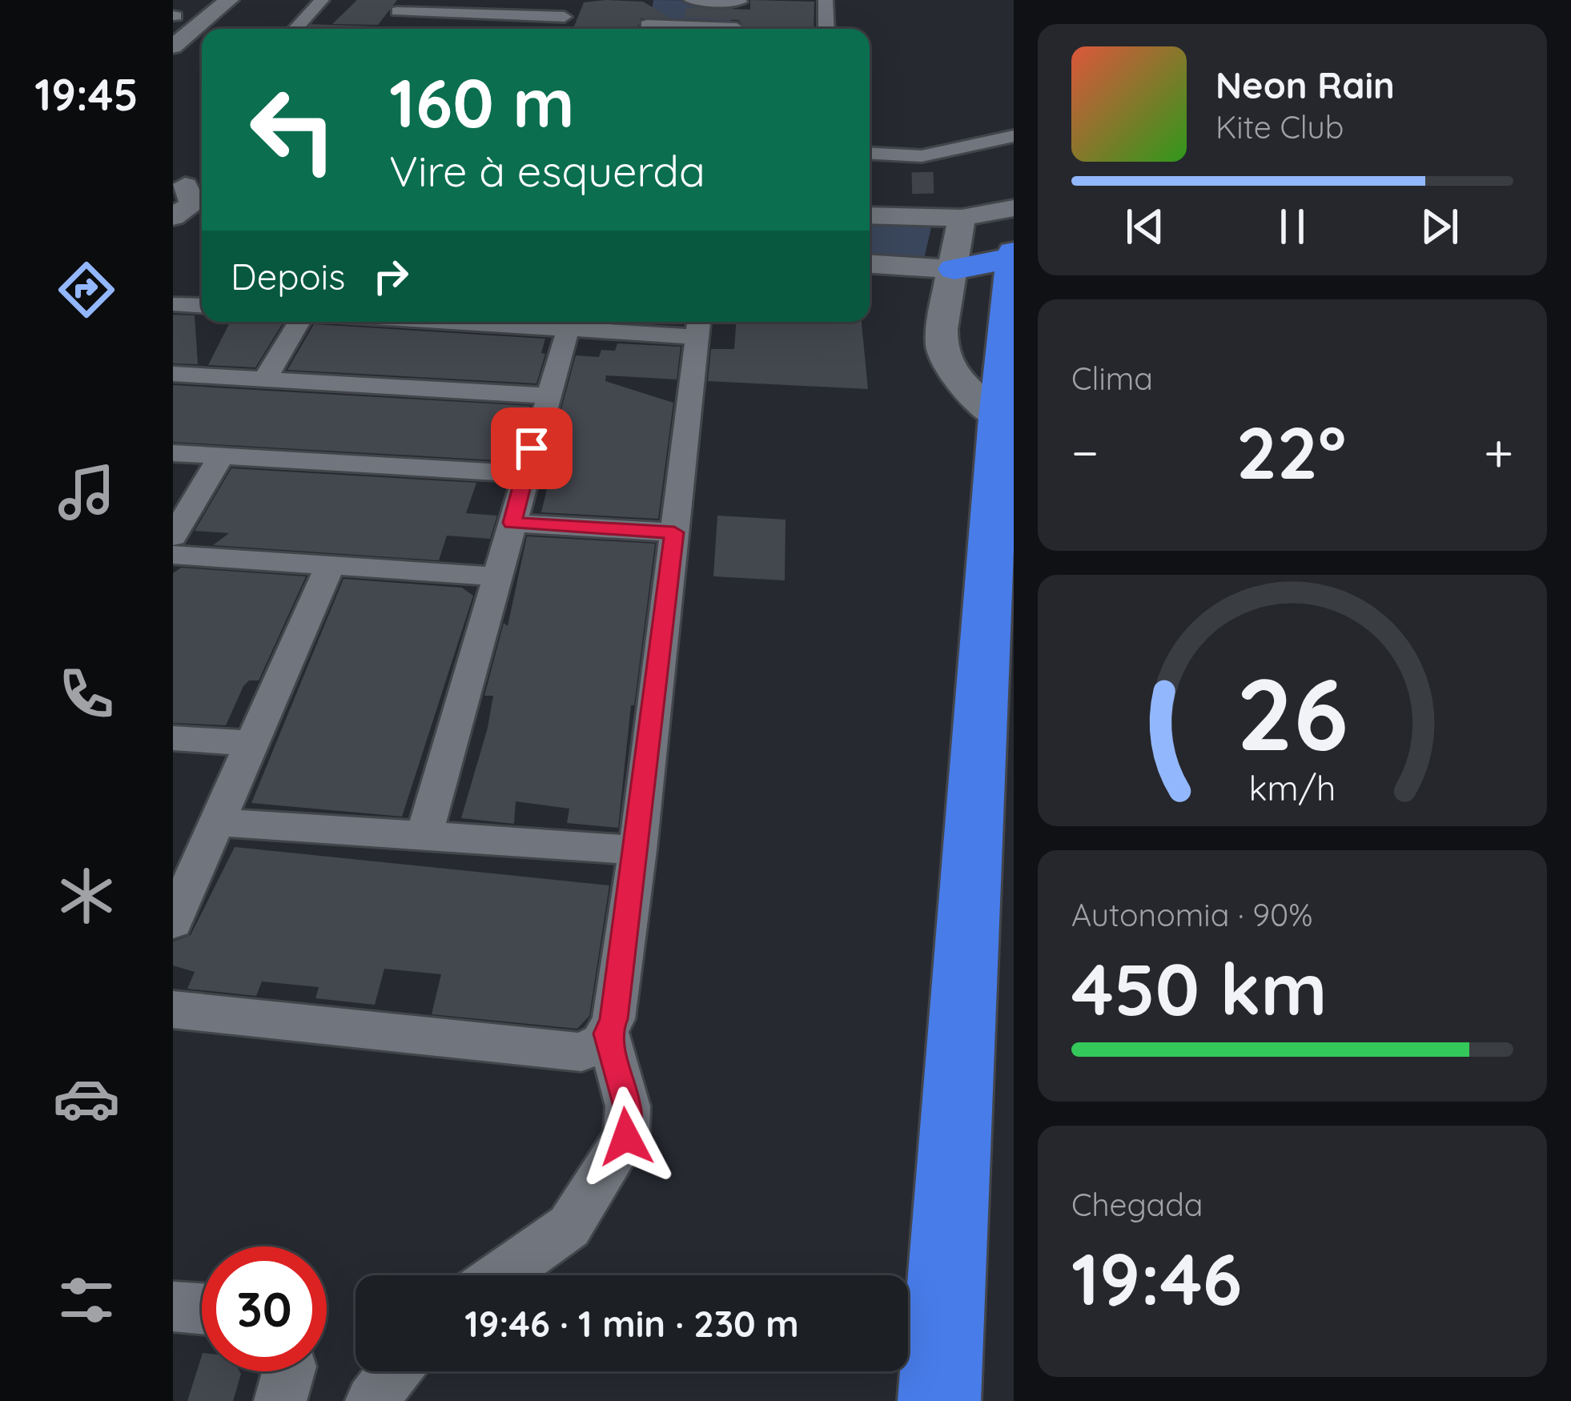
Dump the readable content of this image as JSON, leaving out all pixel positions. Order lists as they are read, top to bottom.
{
  "page": {
    "tabs": "19:45",
    "turn": ["160 m", "Vire à esquerda"],
    "song": ["Neon Rain", "Kite Club"],
    "then": "Depois",
    "tile": [
      "Clima",
      ["Autonomia · 90%", "450 km"],
      ["Chegada", "19:46"]
    ],
    "heat": ["−", "22°", "+"],
    "limit": "30",
    "trip": "19:46 · 1 min · 230 m",
    "gauge": ["26", "km/h"]
  }
}
